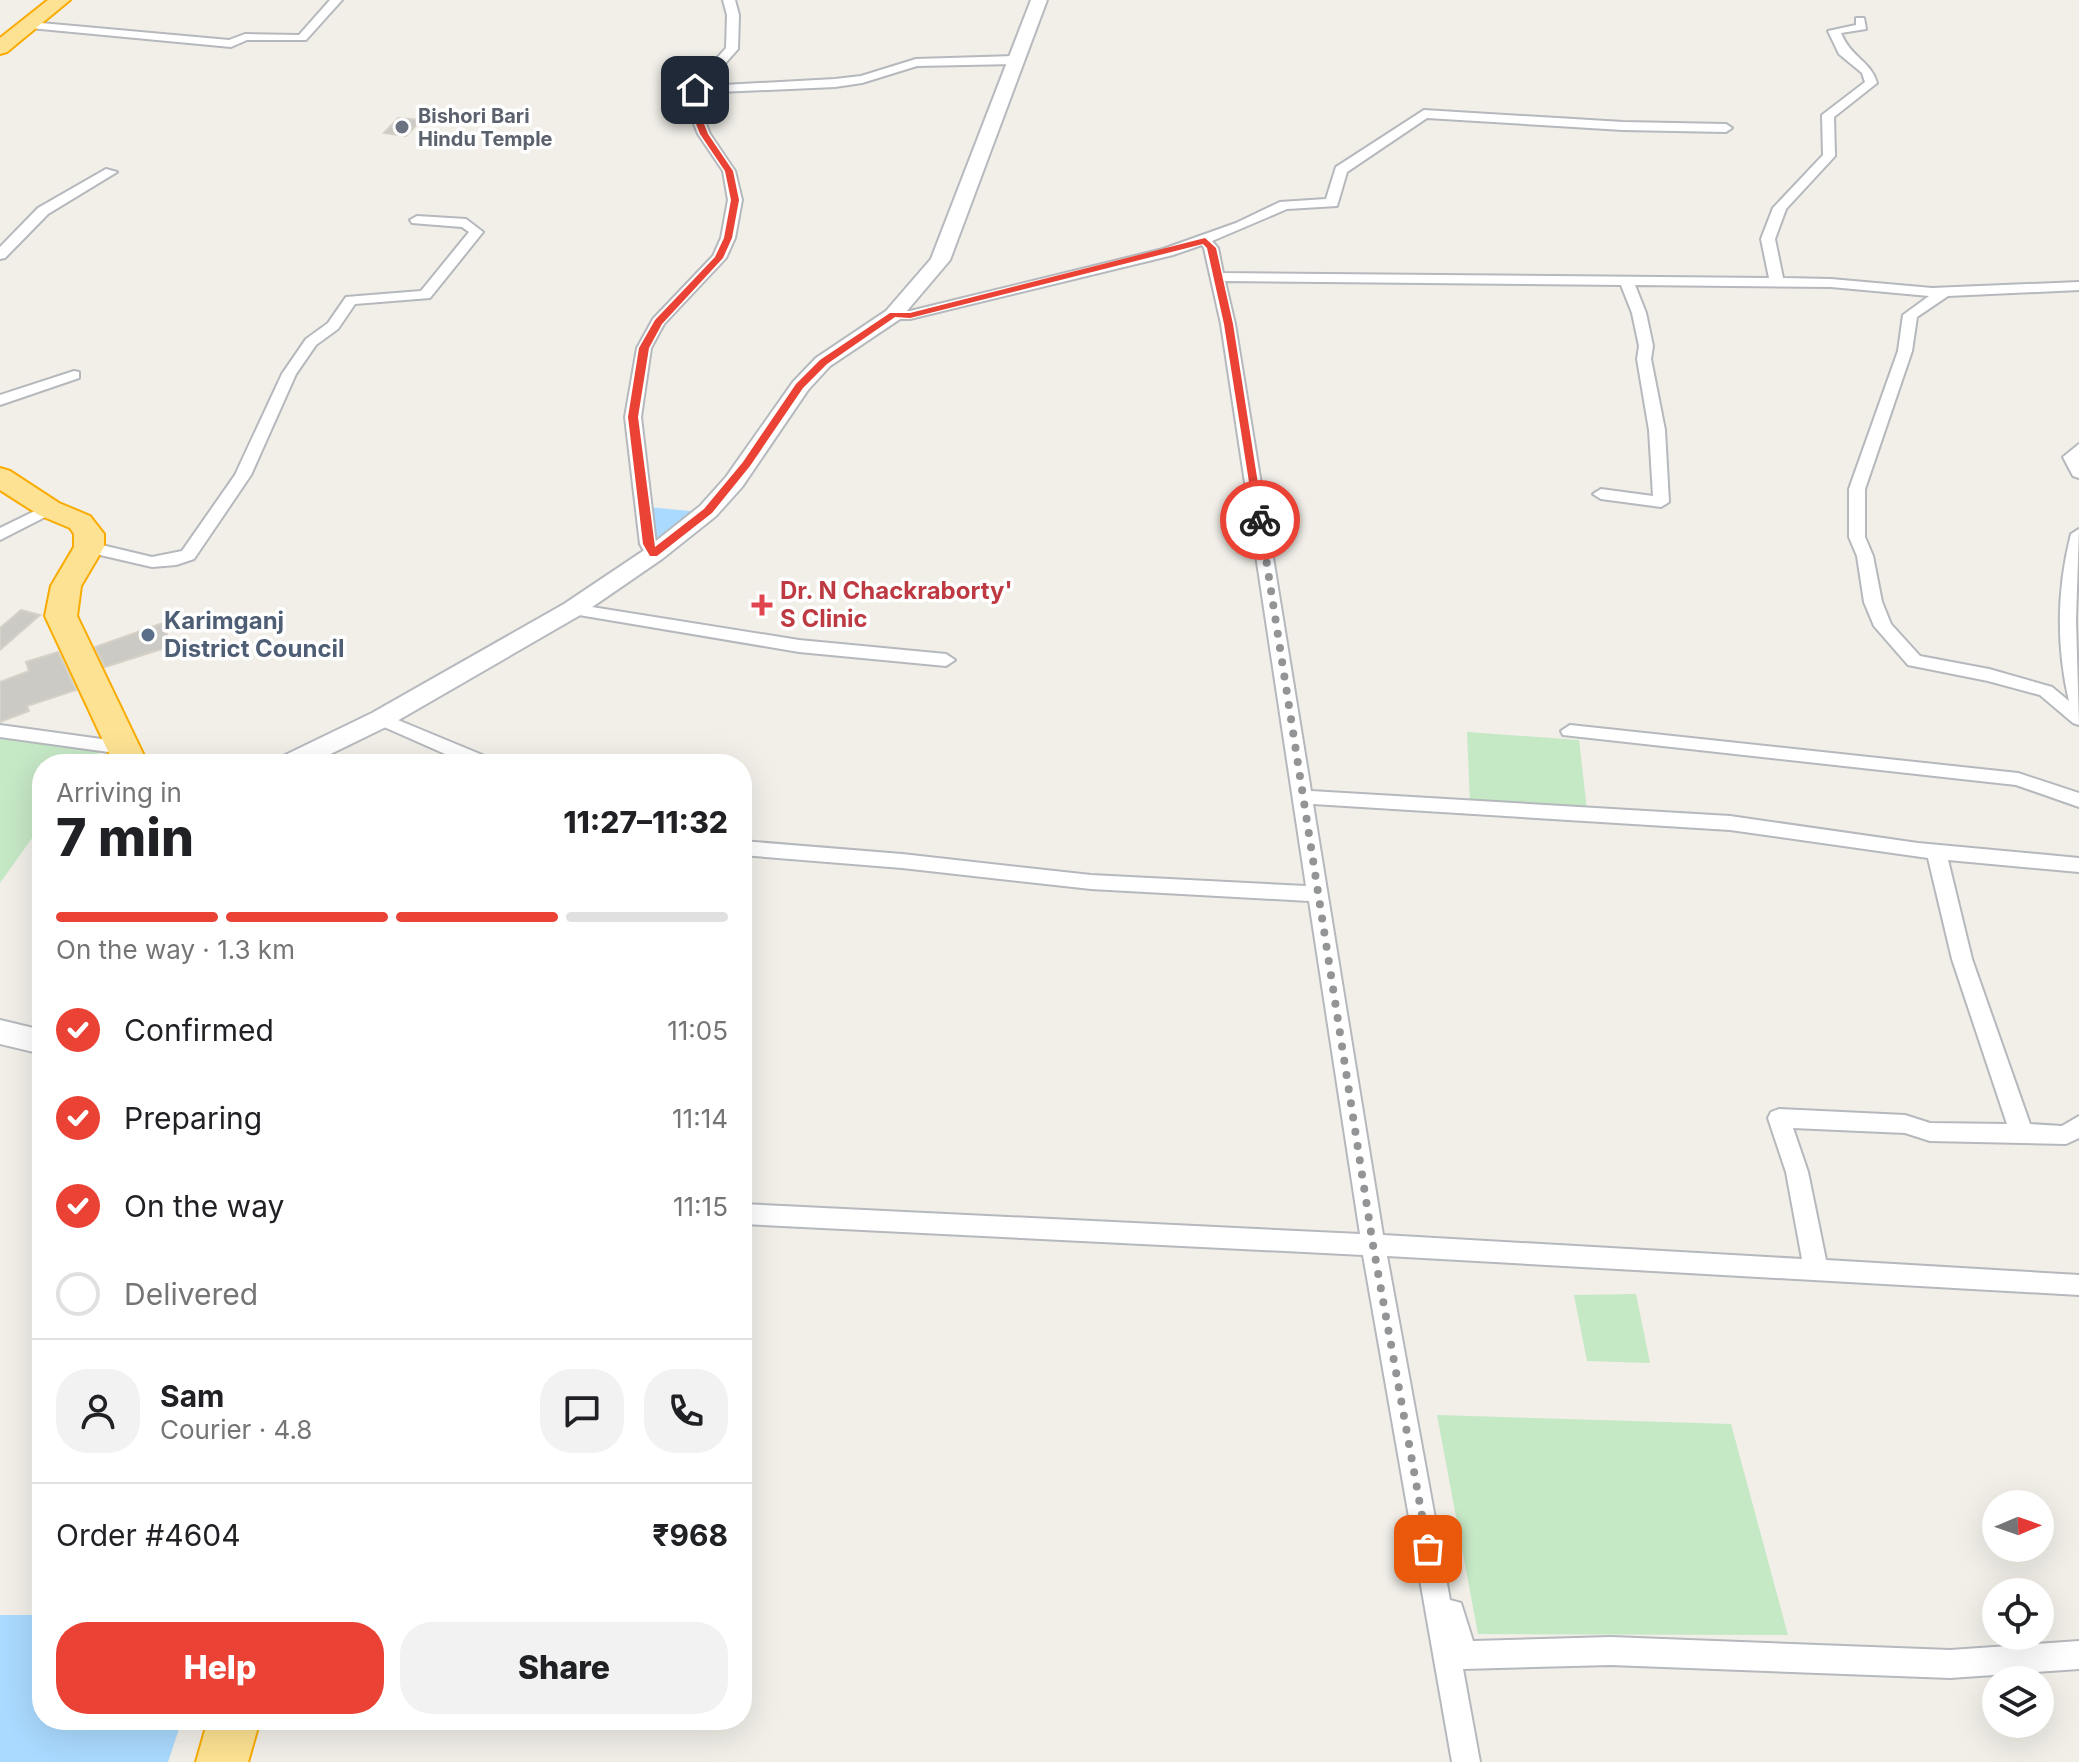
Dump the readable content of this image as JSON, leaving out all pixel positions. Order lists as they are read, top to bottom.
{
  "places": {
    "other": ["Bishori Bari Hindu Temple", "Karimganj District Council"],
    "health": ["Dr. N Chackraborty' S Clinic"]
  },
  "north": "right",
  "page": {
    "heading": ["7 min", "Arriving in", "11:27–11:32"],
    "panel": [
      "Sam",
      "Courier · 4.8",
      "Order #4604",
      "₹968"
    ],
    "bar": "On the way · 1.3 km",
    "list": [
      ["Confirmed", "11:05"],
      ["Preparing", "11:14"],
      ["On the way", "11:15"],
      "Delivered"
    ],
    "buttons": ["Help", "Share"]
  }
}
